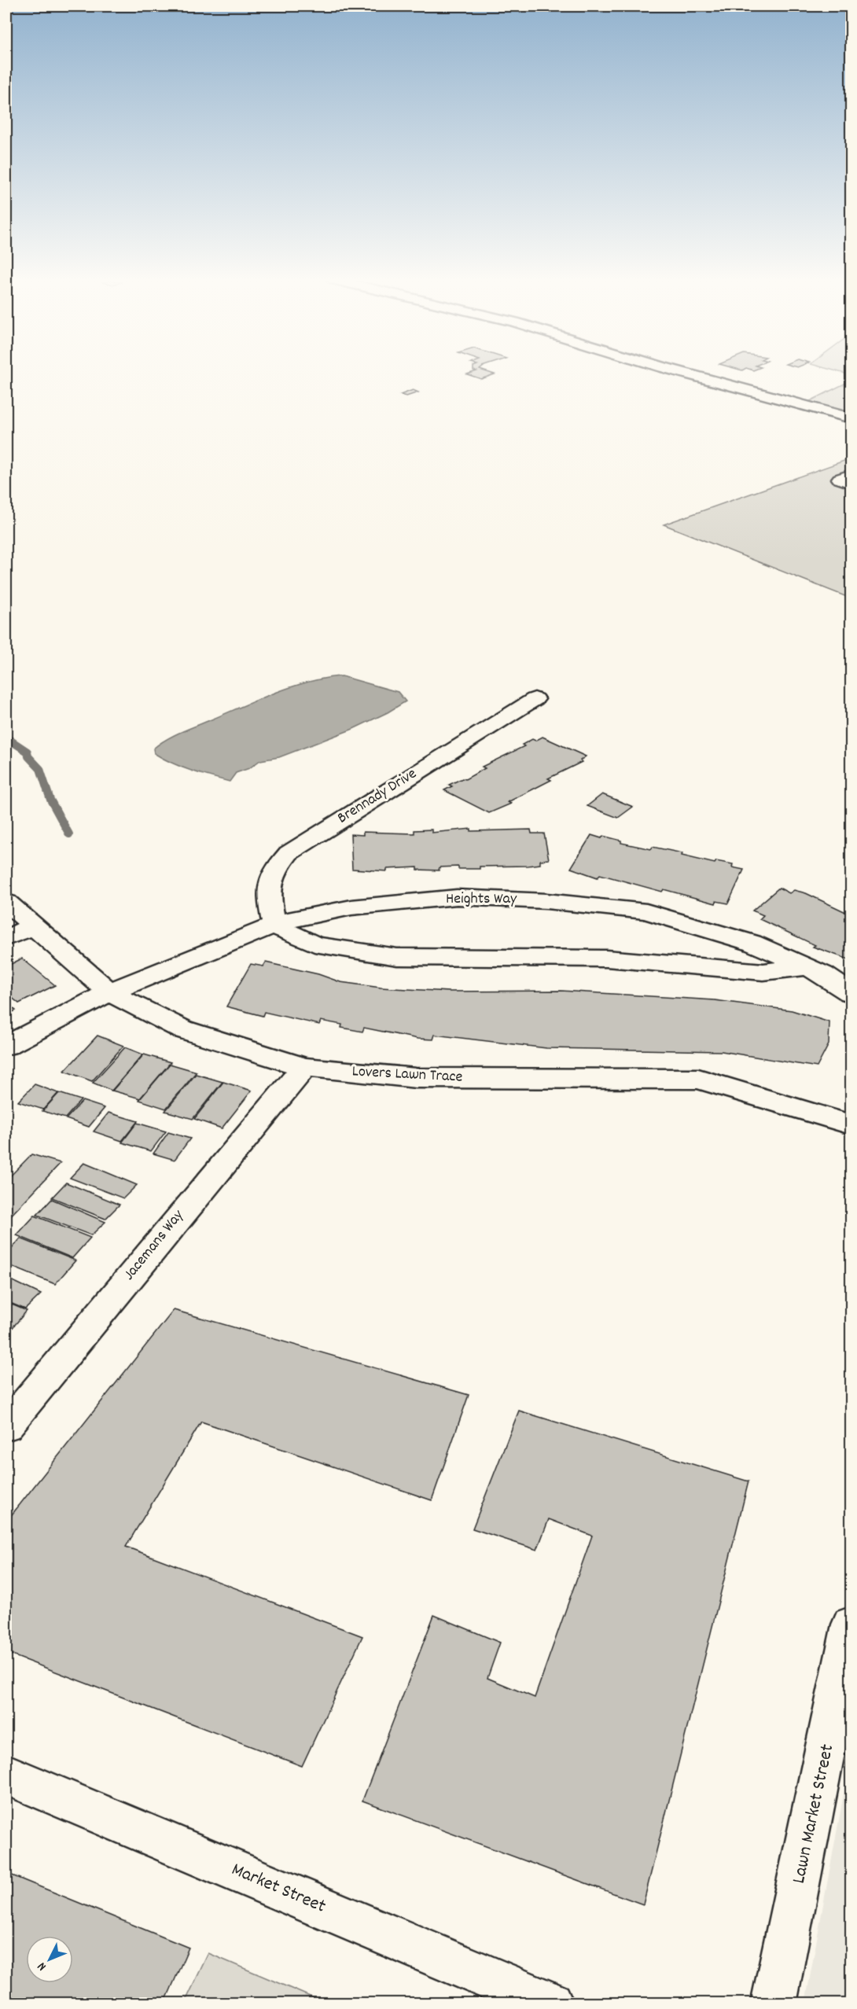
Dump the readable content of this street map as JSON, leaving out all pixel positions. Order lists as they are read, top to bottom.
{
  "streets": {
    "street": [
      "Brennady Drive",
      "Heights Way",
      "Lovers Lawn Trace",
      "Jacemans Way",
      "Lawn Market Street",
      "Market Street"
    ]
  },
  "crossings": [
    ["Brennady Drive", "Heights Way"],
    ["Heights Way", "Lovers Lawn Trace"],
    ["Lovers Lawn Trace", "Jacemans Way"]
  ],
  "north": "bottom left"
}
